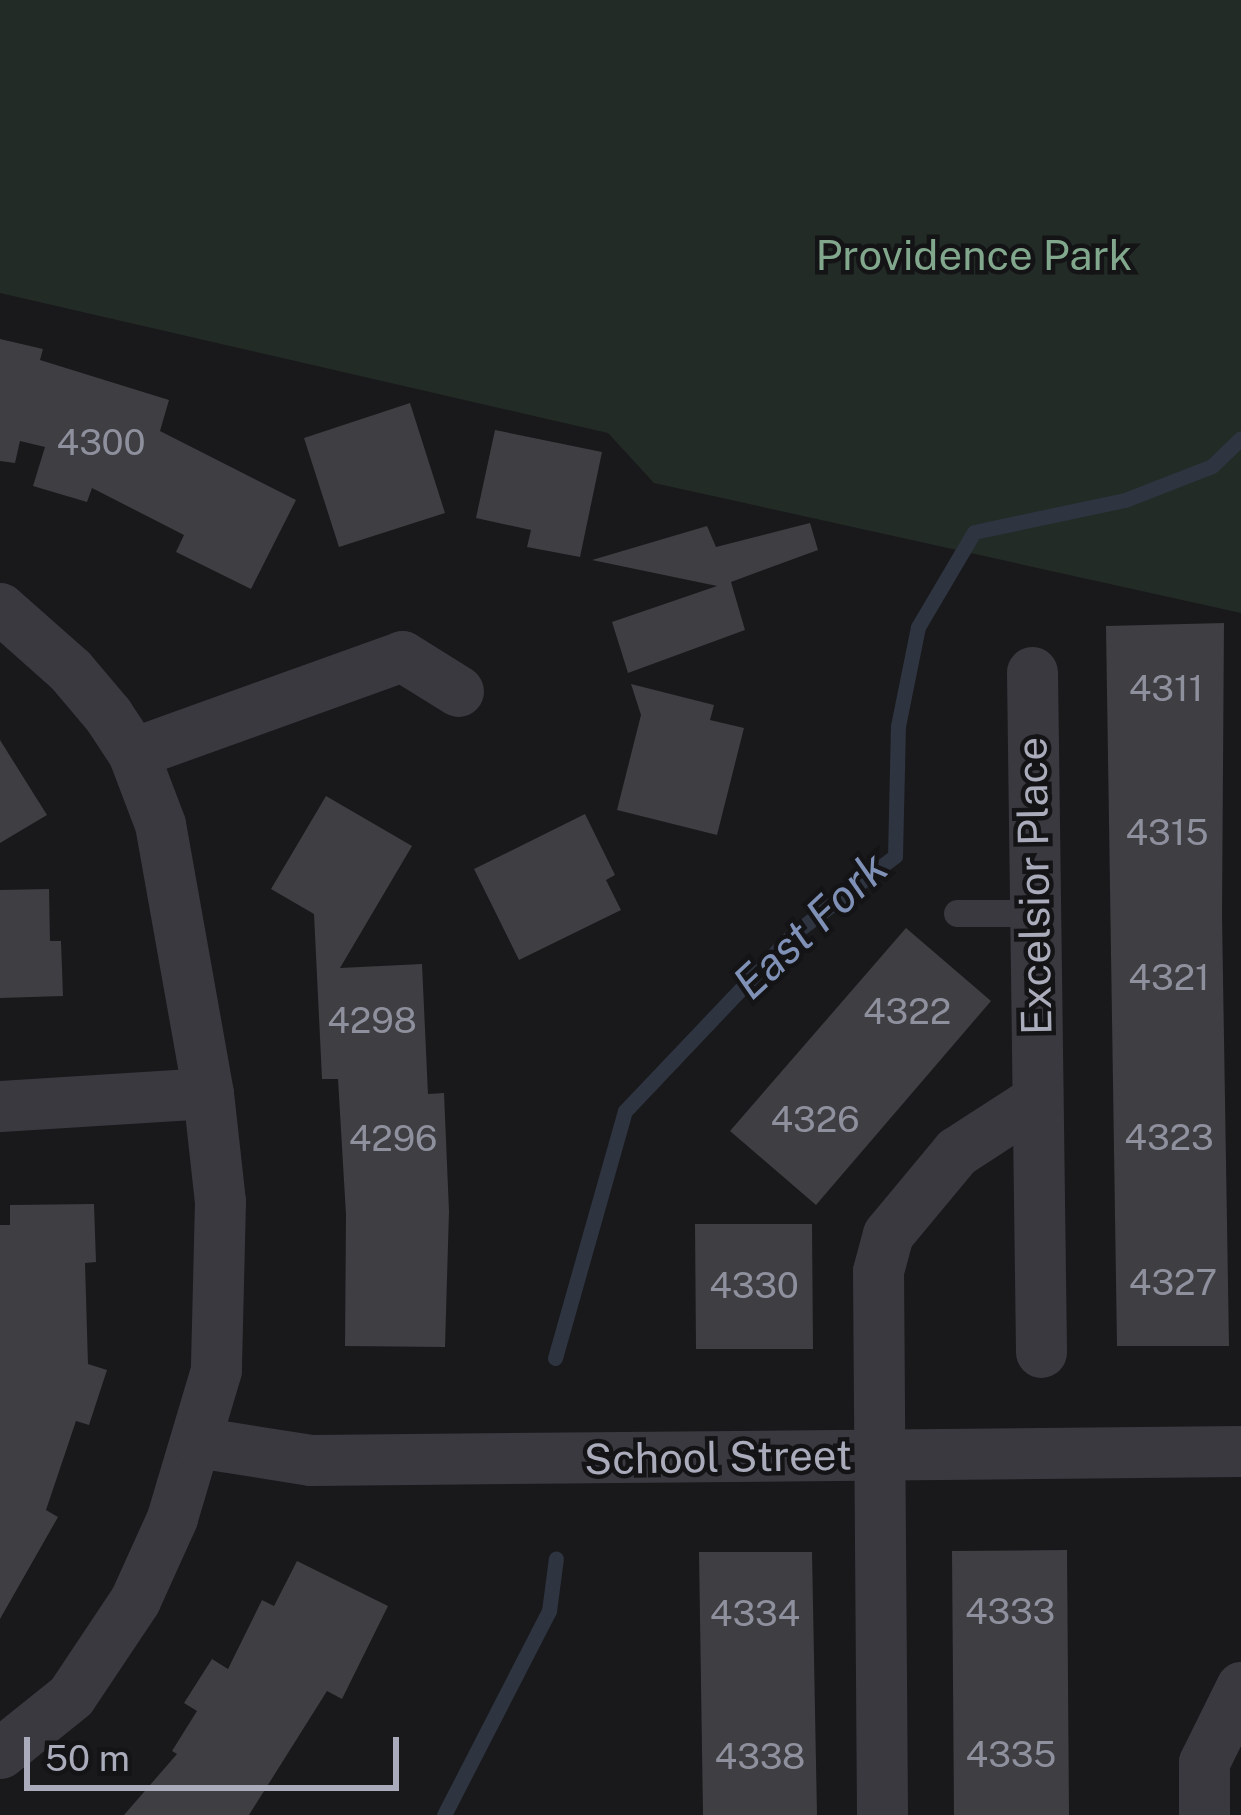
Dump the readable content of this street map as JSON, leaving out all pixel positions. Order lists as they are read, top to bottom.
{
  "streets": {
    "street": ["Excelsior Place", "School Street"]
  },
  "water": ["East Fork"],
  "parks": ["Providence Park"],
  "house_numbers": [
    "4300",
    "4311",
    "4315",
    "4321",
    "4322",
    "4298",
    "4326",
    "4323",
    "4296",
    "4327",
    "4330",
    "4333",
    "4334",
    "4335",
    "4338"
  ],
  "scale_bar": "50 m"
}
